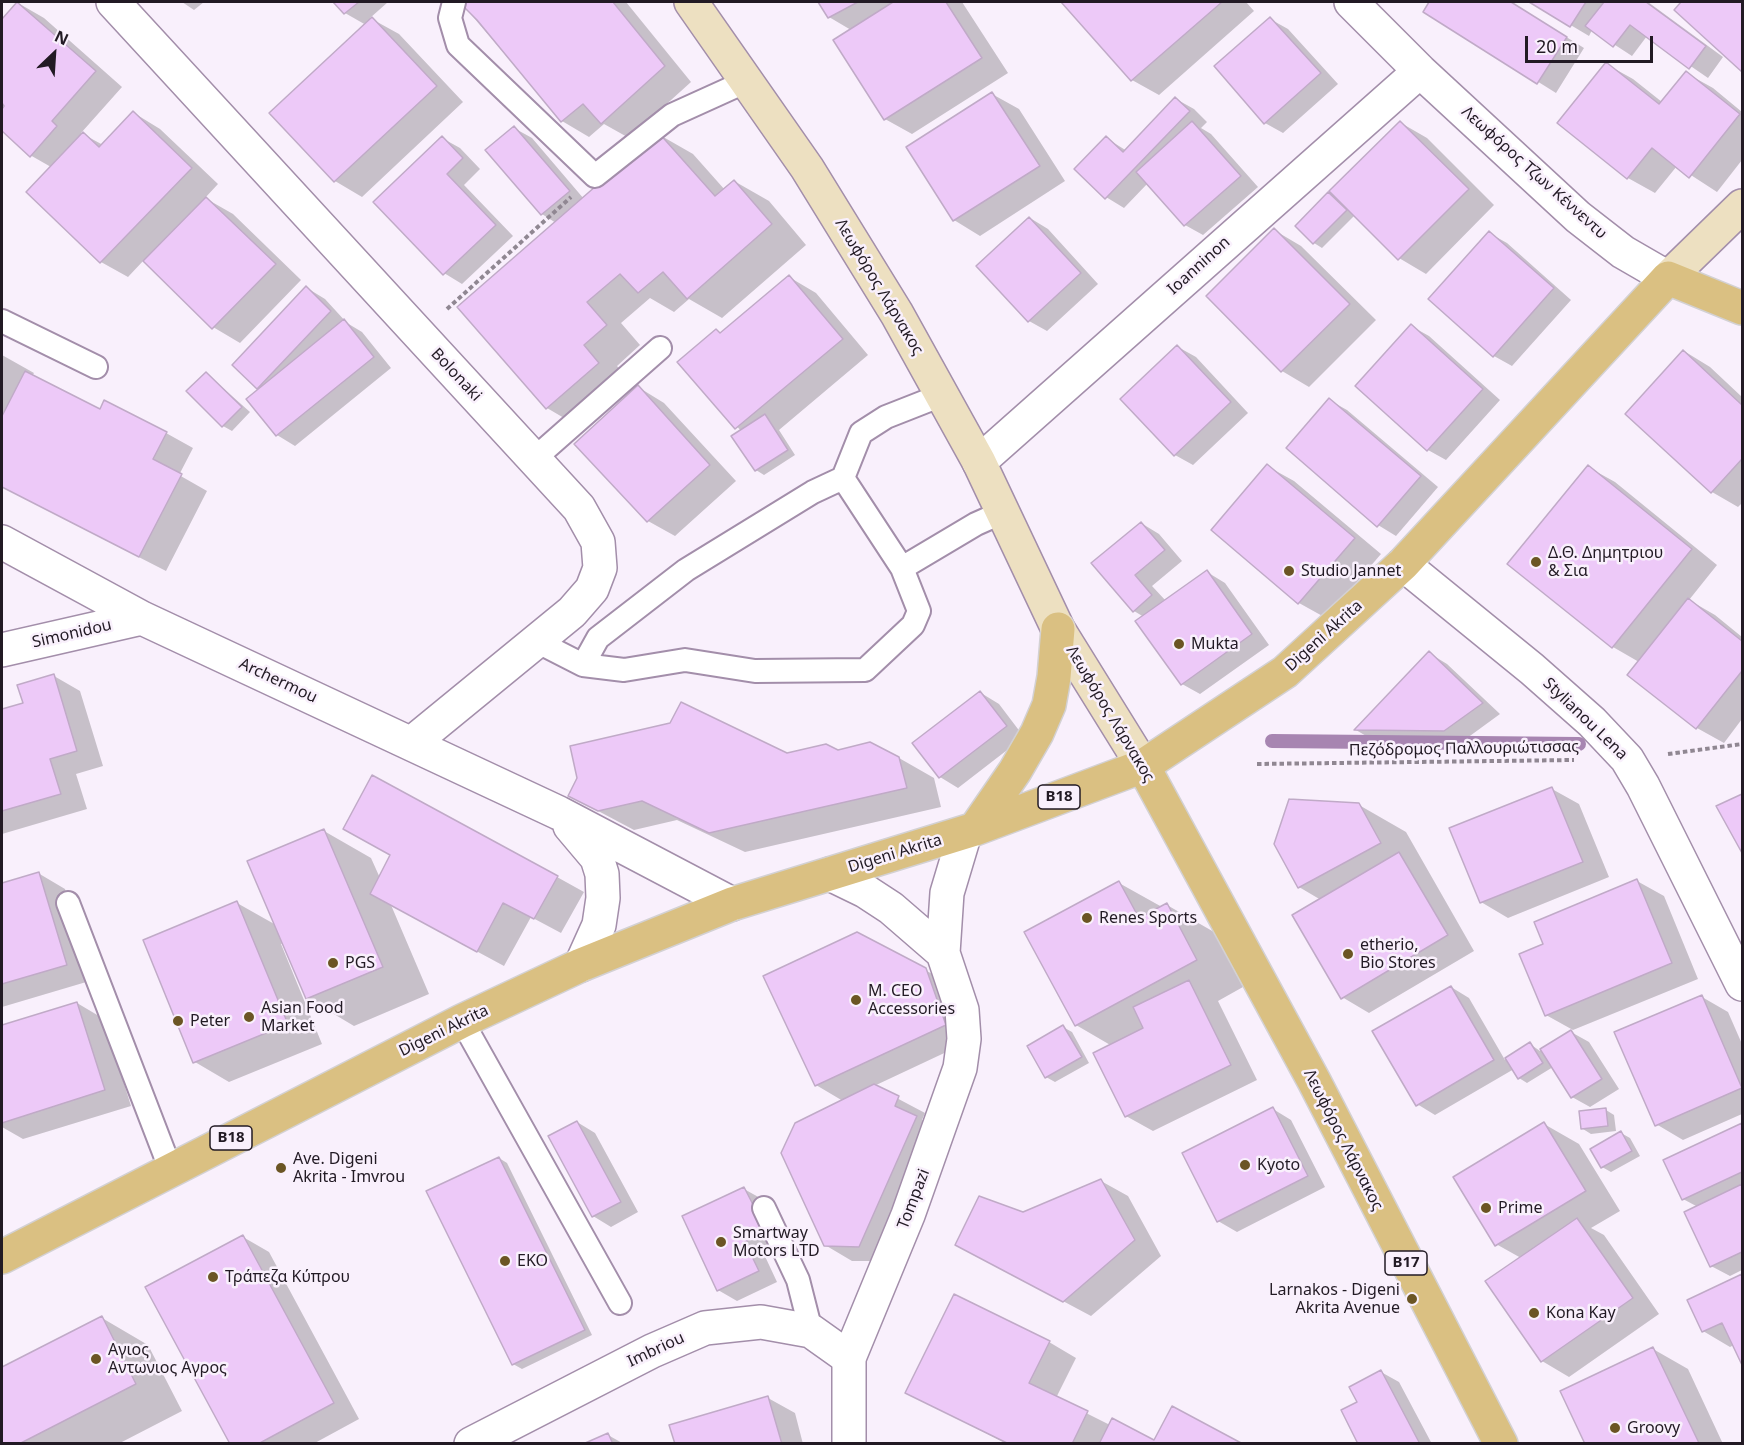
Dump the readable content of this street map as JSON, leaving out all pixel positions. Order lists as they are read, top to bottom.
{
  "streets": {
    "main road": [
      "Λεωφόρος Τζων Κέννεντυ",
      "Λεωφόρος Λάρνακος",
      "Digeni Akrita",
      "B18",
      "B17"
    ],
    "street": [
      "Ioanninon",
      "Bolonaki",
      "Simonidou",
      "Archermou",
      "Stylianou Lena",
      "Tompazi",
      "Imbriou"
    ],
    "path": ["Πεζόδρομος Παλλουριώτισσας"]
  },
  "crossings": [
    ["Λεωφόρος Τζων Κέννεντυ", "Ioanninon"],
    ["Λεωφόρος Τζων Κέννεντυ", "Digeni Akrita"],
    ["Ioanninon", "Λεωφόρος Λάρνακος"],
    ["Λεωφόρος Λάρνακος", "Digeni Akrita"],
    ["Bolonaki", "Archermou"],
    ["Simonidou", "Archermou"],
    ["Digeni Akrita", "Archermou"],
    ["Digeni Akrita", "Stylianou Lena"],
    ["Digeni Akrita", "Tompazi"],
    ["Stylianou Lena", "Πεζόδρομος Παλλουριώτισσας"],
    ["Tompazi", "Imbriou"]
  ],
  "places": [
    "Δ.Θ. Δημητριου & Σια",
    "Studio Jannet",
    "Mukta",
    "Renes Sports",
    "etherio, Bio Stores",
    "PGS",
    "M. CEO Accessories",
    "Asian Food Market",
    "Peter",
    "Kyoto",
    "Ave. Digeni Akrita - Imvrou",
    "Prime",
    "Smartway Motors LTD",
    "EKO",
    "Τράπεζα Κύπρου",
    "Larnakos - Digeni Akrita Avenue",
    "Kona Kay",
    "Αγιος Αντωνιος Αγρος",
    "Groovy"
  ],
  "scale_bar": "20 m",
  "north": "top right"
}
